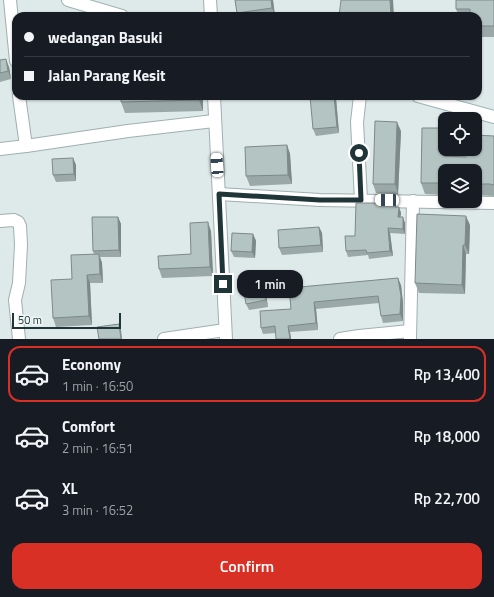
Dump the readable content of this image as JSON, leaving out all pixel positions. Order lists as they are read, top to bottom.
{
  "scale_bar": "50 m",
  "page": {
    "banner": ["wedangan Basuki", "Jalan Parang Kesit"],
    "bubble": "1 min",
    "scale": "50 m",
    "list": [
      {
        "name": "Economy",
        "note": "1 min · 16:50",
        "value": "Rp 13,400"
      },
      {
        "name": "Comfort",
        "note": "2 min · 16:51",
        "value": "Rp 18,000"
      },
      {
        "name": "XL",
        "note": "3 min · 16:52",
        "value": "Rp 22,700"
      }
    ],
    "buttons": "Confirm"
  }
}
